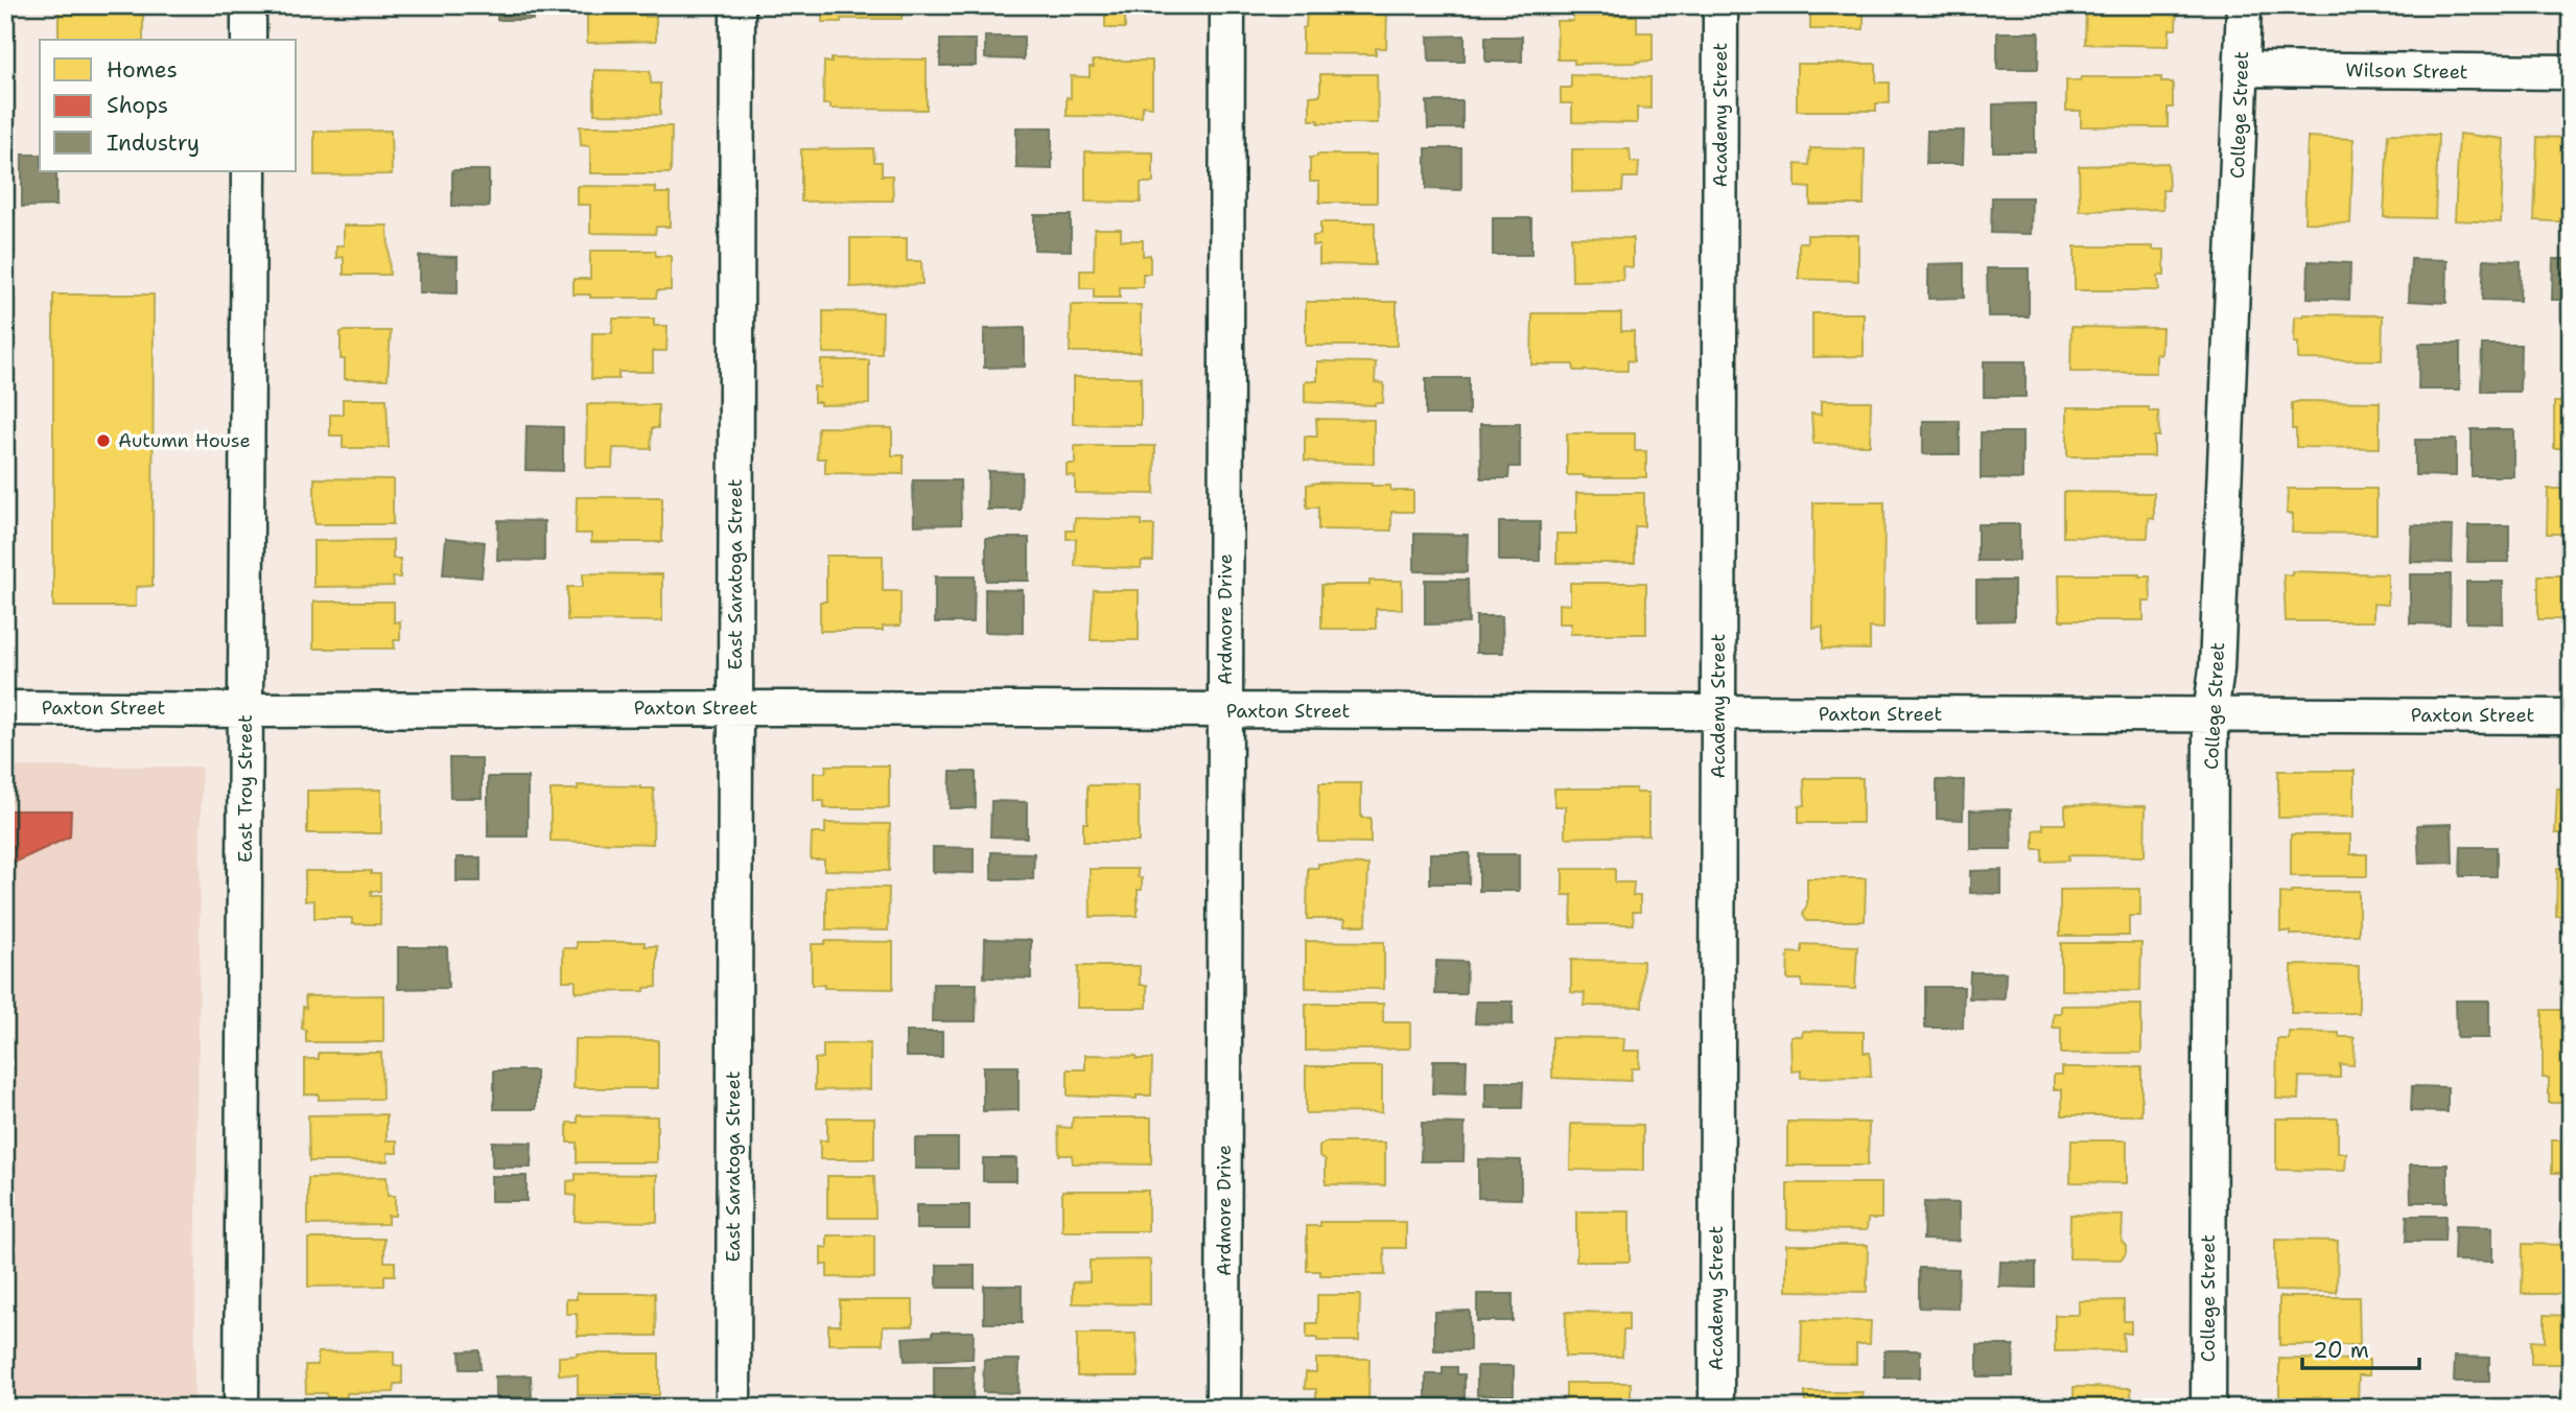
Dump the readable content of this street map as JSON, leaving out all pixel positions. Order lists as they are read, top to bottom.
{
  "streets": {
    "street": [
      "Wilson Street",
      "Academy Street",
      "College Street",
      "East Saratoga Street",
      "Ardmore Drive",
      "Paxton Street",
      "East Troy Street"
    ]
  },
  "crossings": [
    ["Wilson Street", "College Street"],
    ["Academy Street", "Paxton Street"],
    ["College Street", "Paxton Street"],
    ["East Saratoga Street", "Paxton Street"],
    ["Ardmore Drive", "Paxton Street"],
    ["Paxton Street", "East Troy Street"]
  ],
  "places": ["Autumn House"],
  "legend": ["Homes", "Shops", "Industry"],
  "scale_bar": "20 m"
}
